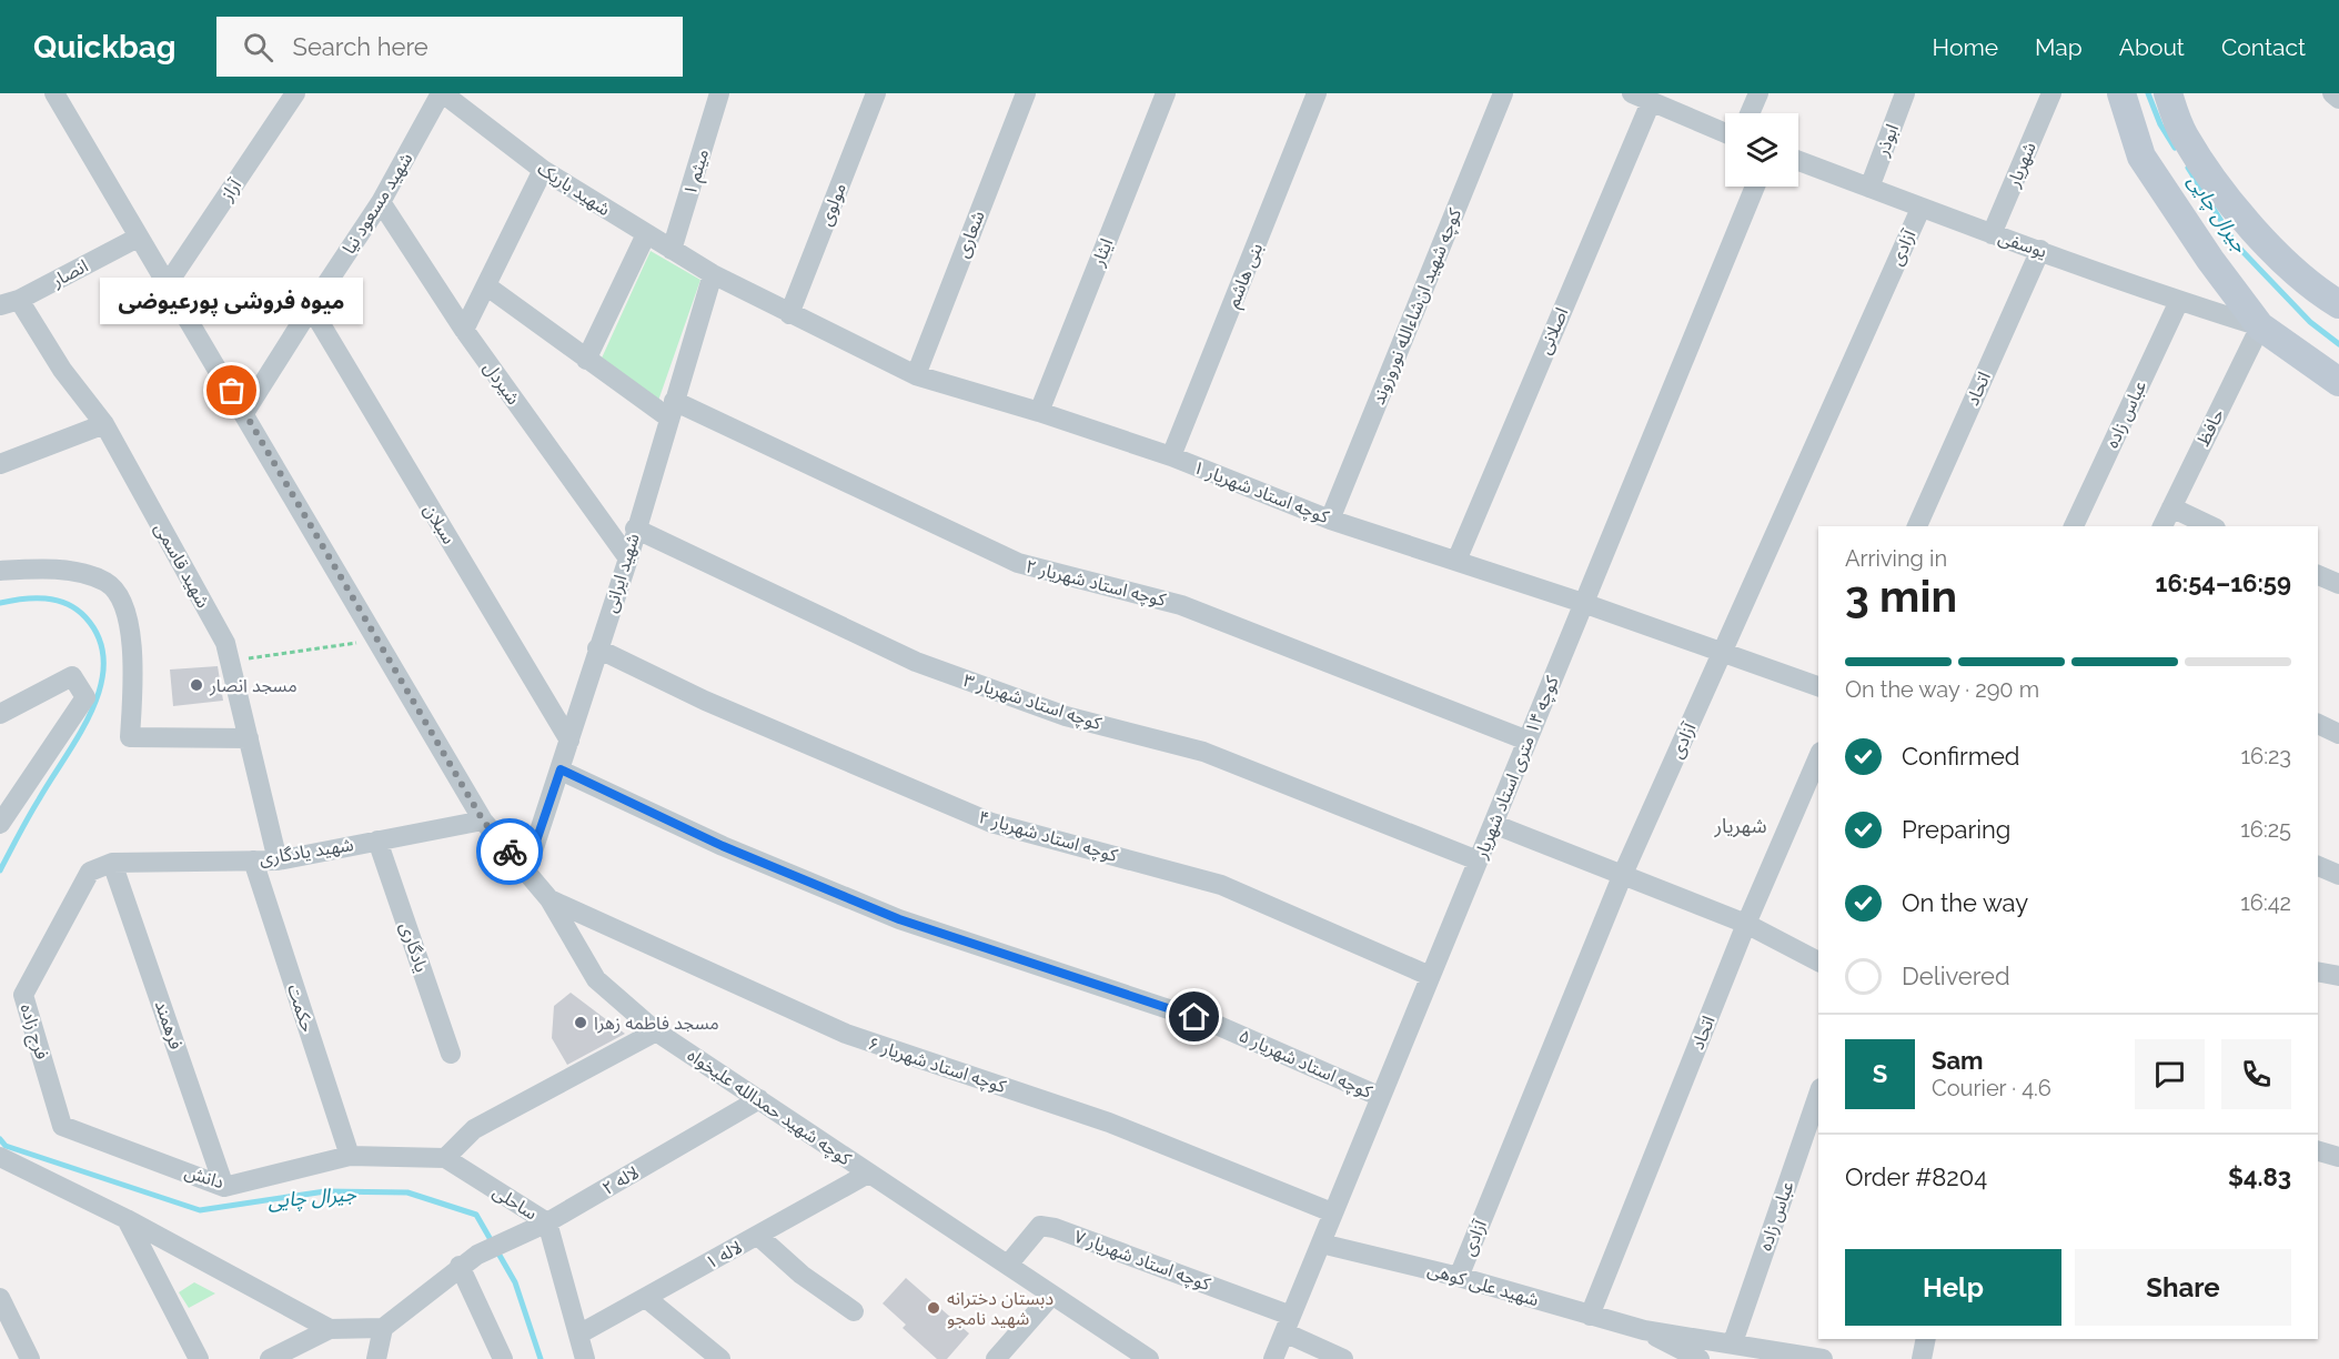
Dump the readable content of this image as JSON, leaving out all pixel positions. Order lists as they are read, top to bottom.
{
  "streets": {
    "street": [
      "ابوذر",
      "شهریار",
      "میثم ۱",
      "شهید باریک",
      "آراز",
      "شهید مسعود نیا",
      "مولوی",
      "شعاری",
      "یوسفی",
      "آزادی",
      "ایثار",
      "انصار",
      "بنی هاشم",
      "کوچه شهید ان‌شاءالله نوروزوند",
      "اصلانی",
      "شیردل",
      "اتحاد",
      "عباس زاده",
      "حافظ",
      "کوچه استاد شهریار ۱",
      "سبلان",
      "شهید قاسمی",
      "شهید ایرانی",
      "کوچه استاد شهریار ۲",
      "کوچه استاد شهریار ۳",
      "کوچه ۱۴ متری استاد شهریار",
      "کوچه استاد شهریار ۴",
      "شهید یادگاری",
      "یادگاری",
      "حکمت",
      "فرهمند",
      "فرج زاده",
      "کوچه استاد شهریار ۵",
      "کوچه استاد شهریار ۶",
      "کوچه شهید حمدالله علیخواه",
      "دانش",
      "لاله ۲",
      "ساحلی",
      "لاله ۱",
      "کوچه استاد شهریار ۷",
      "شهید علی کوهی"
    ]
  },
  "crossings": [
    ["ابوذر", "یوسفی"],
    ["شهریار", "یوسفی"],
    ["میثم ۱", "شهید باریک"],
    ["شهید باریک", "شهید مسعود نیا"],
    ["شهید باریک", "کوچه استاد شهریار ۱"],
    ["شهید باریک", "شهید ایرانی"],
    ["آراز", "کوچه شهید حمدالله علیخواه"],
    ["شهید مسعود نیا", "شیردل"],
    ["شهید مسعود نیا", "سبلان"],
    ["شهید مسعود نیا", "کوچه شهید حمدالله علیخواه"],
    ["مولوی", "کوچه استاد شهریار ۱"],
    ["شعاری", "کوچه استاد شهریار ۱"],
    ["یوسفی", "آزادی"],
    ["یوسفی", "اتحاد"],
    ["یوسفی", "عباس زاده"],
    ["یوسفی", "حافظ"],
    ["آزادی", "کوچه استاد شهریار ۱"],
    ["آزادی", "شهید علی کوهی"],
    ["ایثار", "کوچه استاد شهریار ۱"],
    ["انصار", "شهید قاسمی"],
    ["انصار", "کوچه شهید حمدالله علیخواه"],
    ["بنی هاشم", "کوچه استاد شهریار ۱"],
    ["کوچه شهید ان‌شاءالله نوروزوند", "کوچه استاد شهریار ۱"],
    ["اصلانی", "کوچه استاد شهریار ۱"],
    ["شیردل", "شهید ایرانی"],
    ["اتحاد", "شهید علی کوهی"],
    ["عباس زاده", "شهید علی کوهی"],
    ["کوچه استاد شهریار ۱", "شهید ایرانی"],
    ["کوچه استاد شهریار ۱", "کوچه ۱۴ متری استاد شهریار"],
    ["سبلان", "شهید ایرانی"],
    ["شهید قاسمی", "شهید یادگاری"],
    ["شهید ایرانی", "کوچه استاد شهریار ۲"],
    ["شهید ایرانی", "کوچه استاد شهریار ۳"],
    ["شهید ایرانی", "کوچه استاد شهریار ۴"],
    ["شهید ایرانی", "کوچه استاد شهریار ۵"],
    ["شهید ایرانی", "کوچه شهید حمدالله علیخواه"],
    ["کوچه استاد شهریار ۲", "کوچه ۱۴ متری استاد شهریار"],
    ["کوچه استاد شهریار ۳", "کوچه ۱۴ متری استاد شهریار"],
    ["کوچه ۱۴ متری استاد شهریار", "کوچه استاد شهریار ۴"],
    ["کوچه ۱۴ متری استاد شهریار", "کوچه استاد شهریار ۵"],
    ["کوچه ۱۴ متری استاد شهریار", "کوچه استاد شهریار ۶"],
    ["کوچه ۱۴ متری استاد شهریار", "کوچه استاد شهریار ۷"],
    ["کوچه ۱۴ متری استاد شهریار", "شهید علی کوهی"],
    ["شهید یادگاری", "یادگاری"],
    ["شهید یادگاری", "حکمت"],
    ["شهید یادگاری", "فرهمند"],
    ["شهید یادگاری", "فرج زاده"],
    ["شهید یادگاری", "کوچه شهید حمدالله علیخواه"],
    ["حکمت", "دانش"],
    ["فرهمند", "دانش"],
    ["فرج زاده", "دانش"],
    ["کوچه استاد شهریار ۶", "کوچه شهید حمدالله علیخواه"],
    ["کوچه شهید حمدالله علیخواه", "لاله ۲"],
    ["کوچه شهید حمدالله علیخواه", "لاله ۱"],
    ["کوچه شهید حمدالله علیخواه", "کوچه استاد شهریار ۷"],
    ["لاله ۲", "ساحلی"],
    ["ساحلی", "لاله ۱"]
  ],
  "districts": ["شهریار"],
  "water": ["جیرال چایی"],
  "places": [
    "میوه فروشی پورعیوضی",
    "مسجد انصار",
    "مسجد فاطمه زهرا",
    "دبستان دخترانه شهید نامجو"
  ],
  "page": {
    "header": "Quickbag",
    "search": "Search here",
    "nav": [
      "Home",
      "Map",
      "About",
      "Contact"
    ],
    "bubble": "میوه فروشی پورعیوضی",
    "heading": ["3 min", "Arriving in", "16:54–16:59"],
    "panel": [
      "Sam",
      "Courier · 4.6",
      "Order #8204",
      "$4.83"
    ],
    "bar": "On the way · 290 m",
    "list": [
      ["Confirmed", "16:23"],
      ["Preparing", "16:25"],
      ["On the way", "16:42"],
      "Delivered"
    ],
    "round": "S",
    "buttons": ["Help", "Share"]
  }
}
